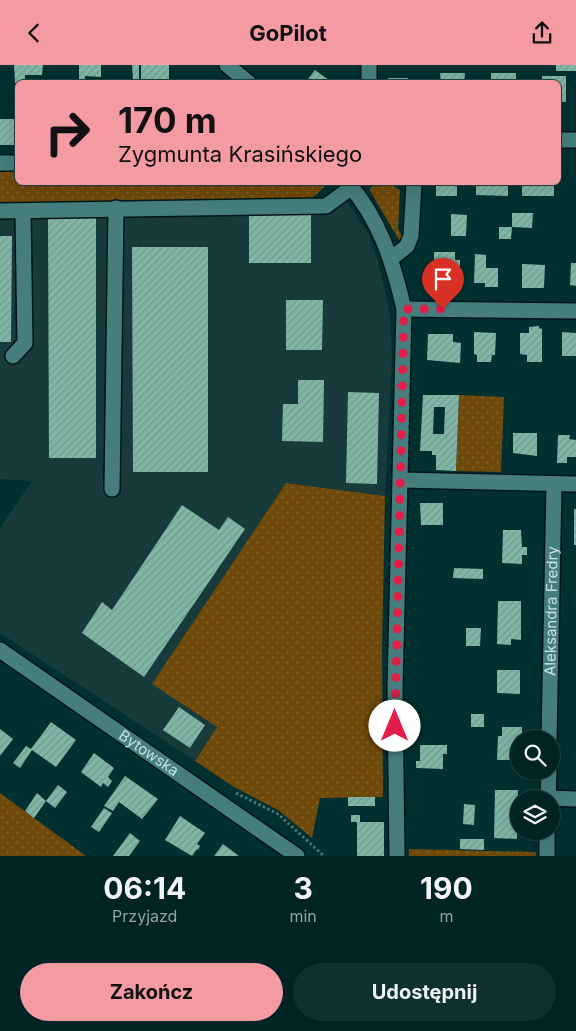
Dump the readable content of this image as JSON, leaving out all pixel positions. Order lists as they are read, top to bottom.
{
  "streets": {
    "street": ["Aleksandra Fredry", "Bytowska"]
  },
  "page": {
    "header": "GoPilot",
    "turn": ["170 m", "Zygmunta Krasińskiego"],
    "eta": [
      "06:14",
      "Przyjazd",
      "3",
      "min",
      "190",
      "m"
    ],
    "buttons": ["Zakończ", "Udostępnij"]
  }
}
